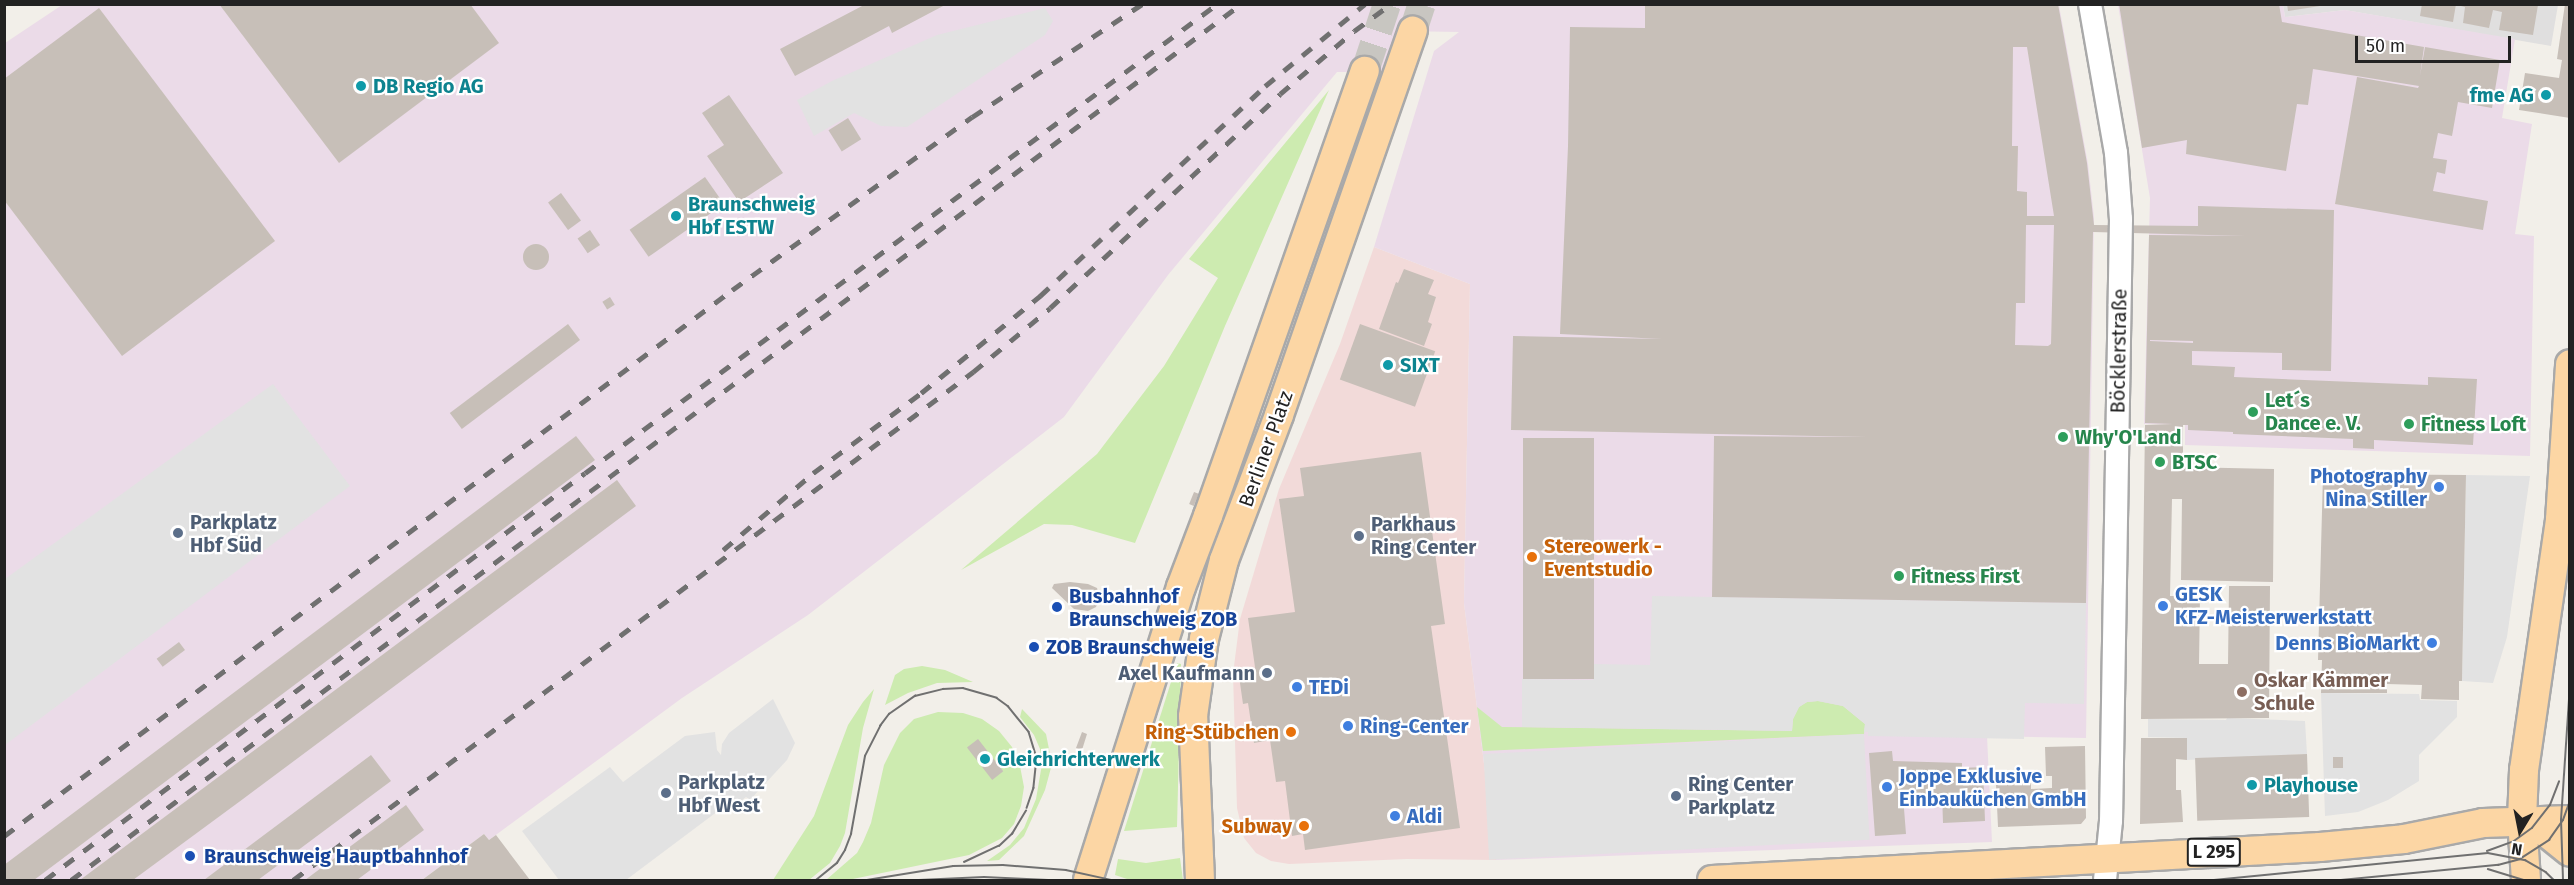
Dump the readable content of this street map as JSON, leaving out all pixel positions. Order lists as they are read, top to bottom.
{
  "streets": {
    "main road": ["Berliner Platz", "L 295"],
    "street": ["Böcklerstraße"]
  },
  "crossings": [
    ["Böcklerstraße", "L 295"]
  ],
  "places": [
    "DB Regio AG",
    "fme AG",
    "Braunschweig Hbf ESTW",
    "SIXT",
    "Let´s Dance e. V.",
    "Fitness Loft",
    "Why'O'Land",
    "BTSC",
    "Photography Nina Stiller",
    "Parkplatz Hbf Süd",
    "Parkhaus Ring Center",
    "Stereowerk - Eventstudio",
    "Fitness First",
    "GESK KFZ-Meisterwerkstatt",
    "Busbahnhof Braunschweig ZOB",
    "Denns BioMarkt",
    "ZOB Braunschweig",
    "Axel Kaufmann",
    "TEDi",
    "Oskar Kämmer Schule",
    "Ring-Center",
    "Ring-Stübchen",
    "Gleichrichterwerk",
    "Playhouse",
    "Joppe Exklusive Einbauküchen GmbH",
    "Parkplatz Hbf West",
    "Ring Center Parkplatz",
    "Aldi",
    "Subway",
    "Braunschweig Hauptbahnhof"
  ],
  "scale_bar": "50 m",
  "north": "bottom"
}
